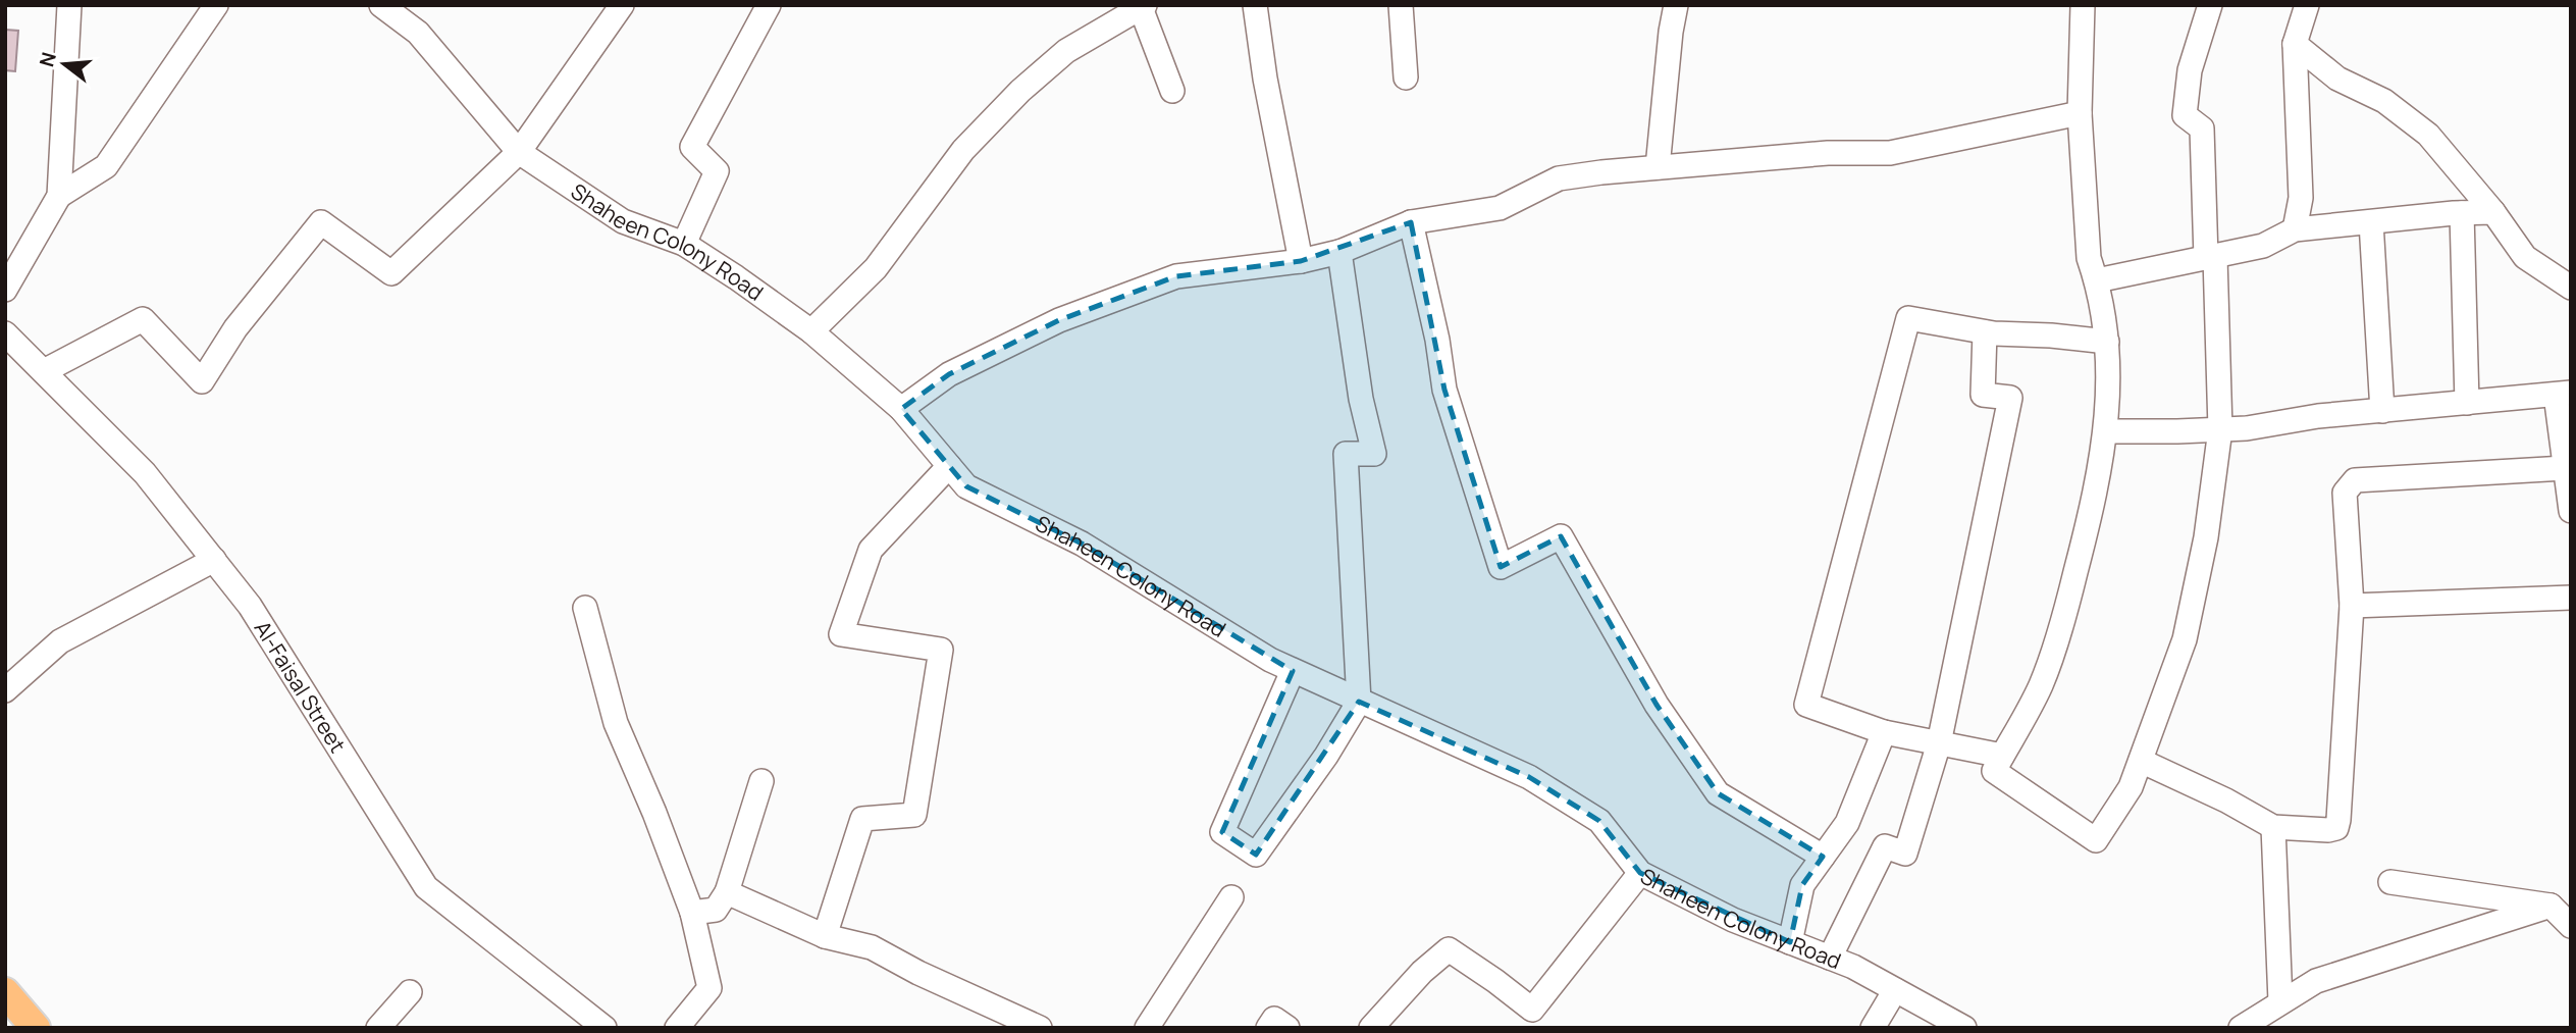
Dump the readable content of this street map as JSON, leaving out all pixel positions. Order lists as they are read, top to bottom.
{
  "streets": {
    "street": ["Shaheen Colony Road", "Al-Faisal Street"]
  },
  "north": "left"
}
